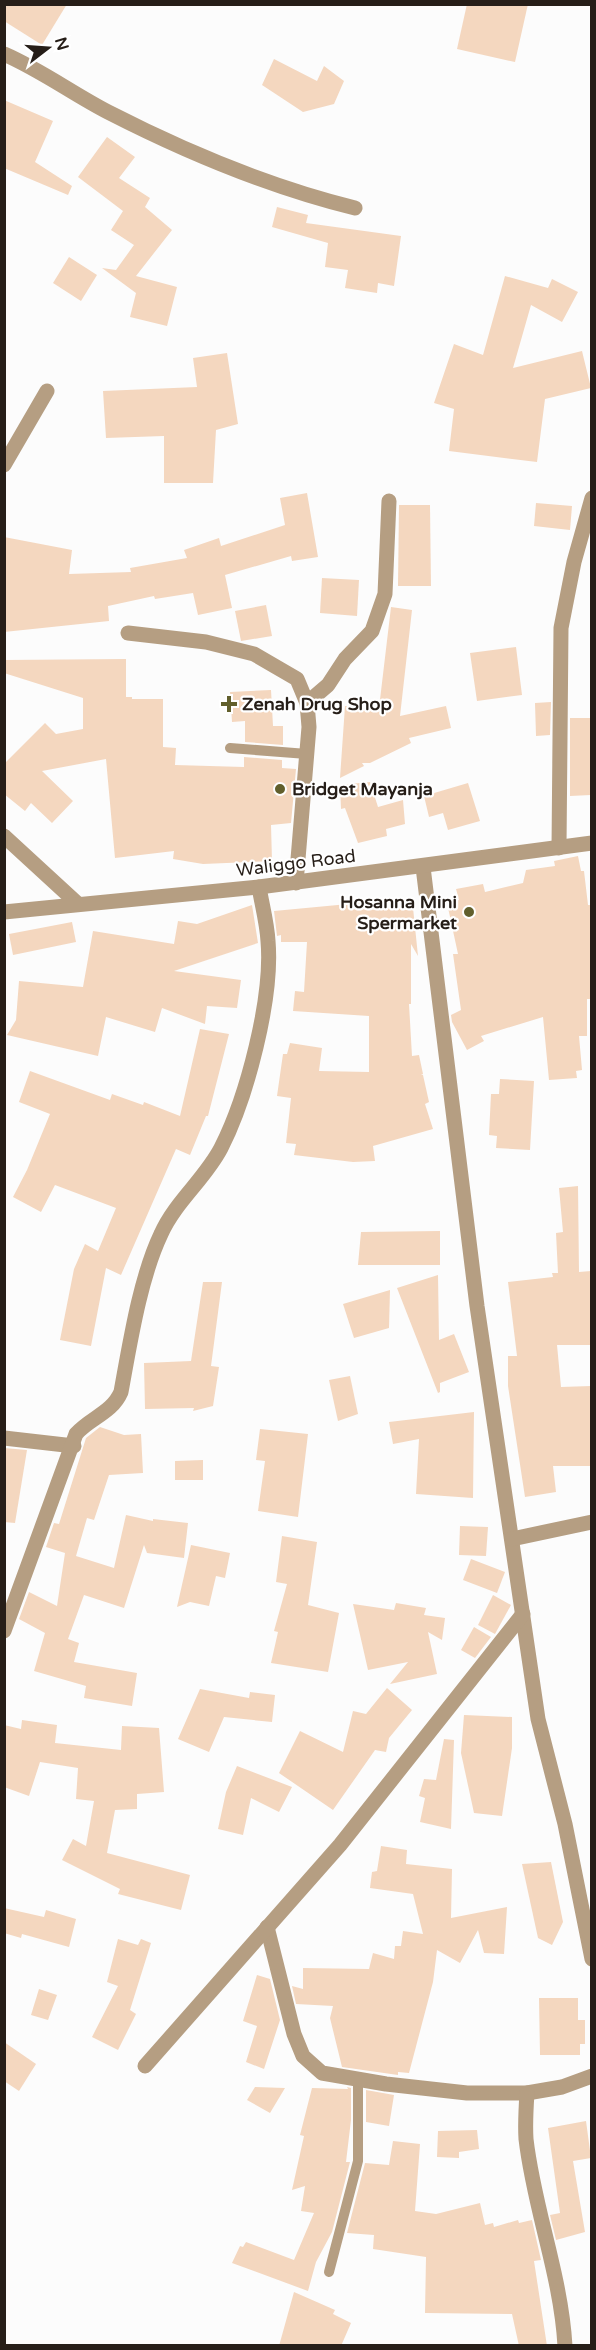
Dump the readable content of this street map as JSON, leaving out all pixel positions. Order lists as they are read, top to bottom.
{
  "streets": {
    "street": ["Waliggo Road"]
  },
  "places": {
    "health": ["Zenah Drug Shop"],
    "other": ["Bridget Mayanja", "Hosanna Mini Spermarket"]
  },
  "north": "right"
}
